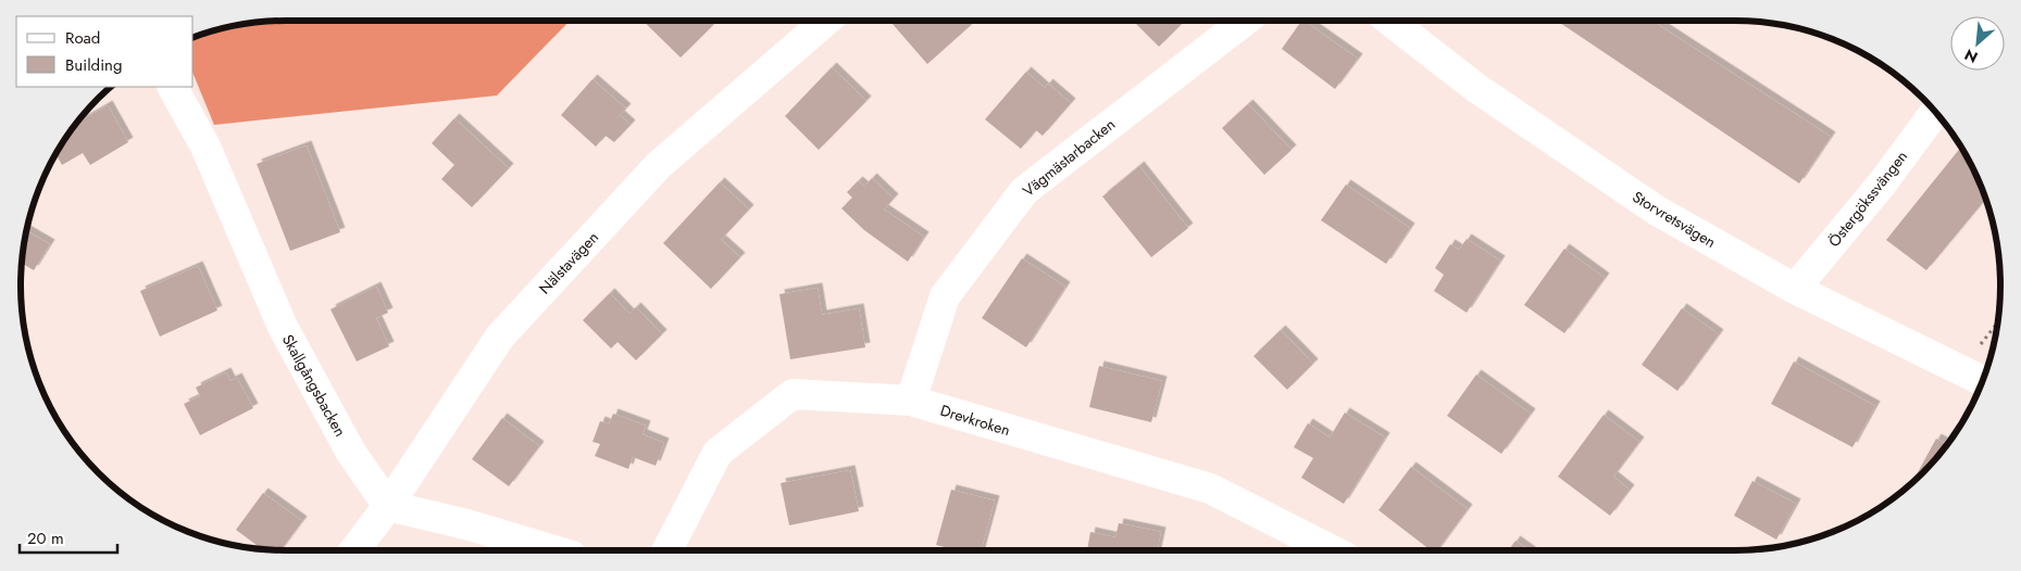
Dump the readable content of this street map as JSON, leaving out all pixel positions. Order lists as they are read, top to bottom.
{
  "streets": {
    "street": [
      "Vägmästarbacken",
      "Östergökssvängen",
      "Storvretsvägen",
      "Nälstavägen",
      "Skallgångsbacken",
      "Drevkroken"
    ]
  },
  "crossings": [
    ["Vägmästarbacken", "Drevkroken"],
    ["Östergökssvängen", "Storvretsvägen"],
    ["Nälstavägen", "Skallgångsbacken"]
  ],
  "legend": ["Road", "Building"],
  "scale_bar": "20 m",
  "north": "bottom left"
}
